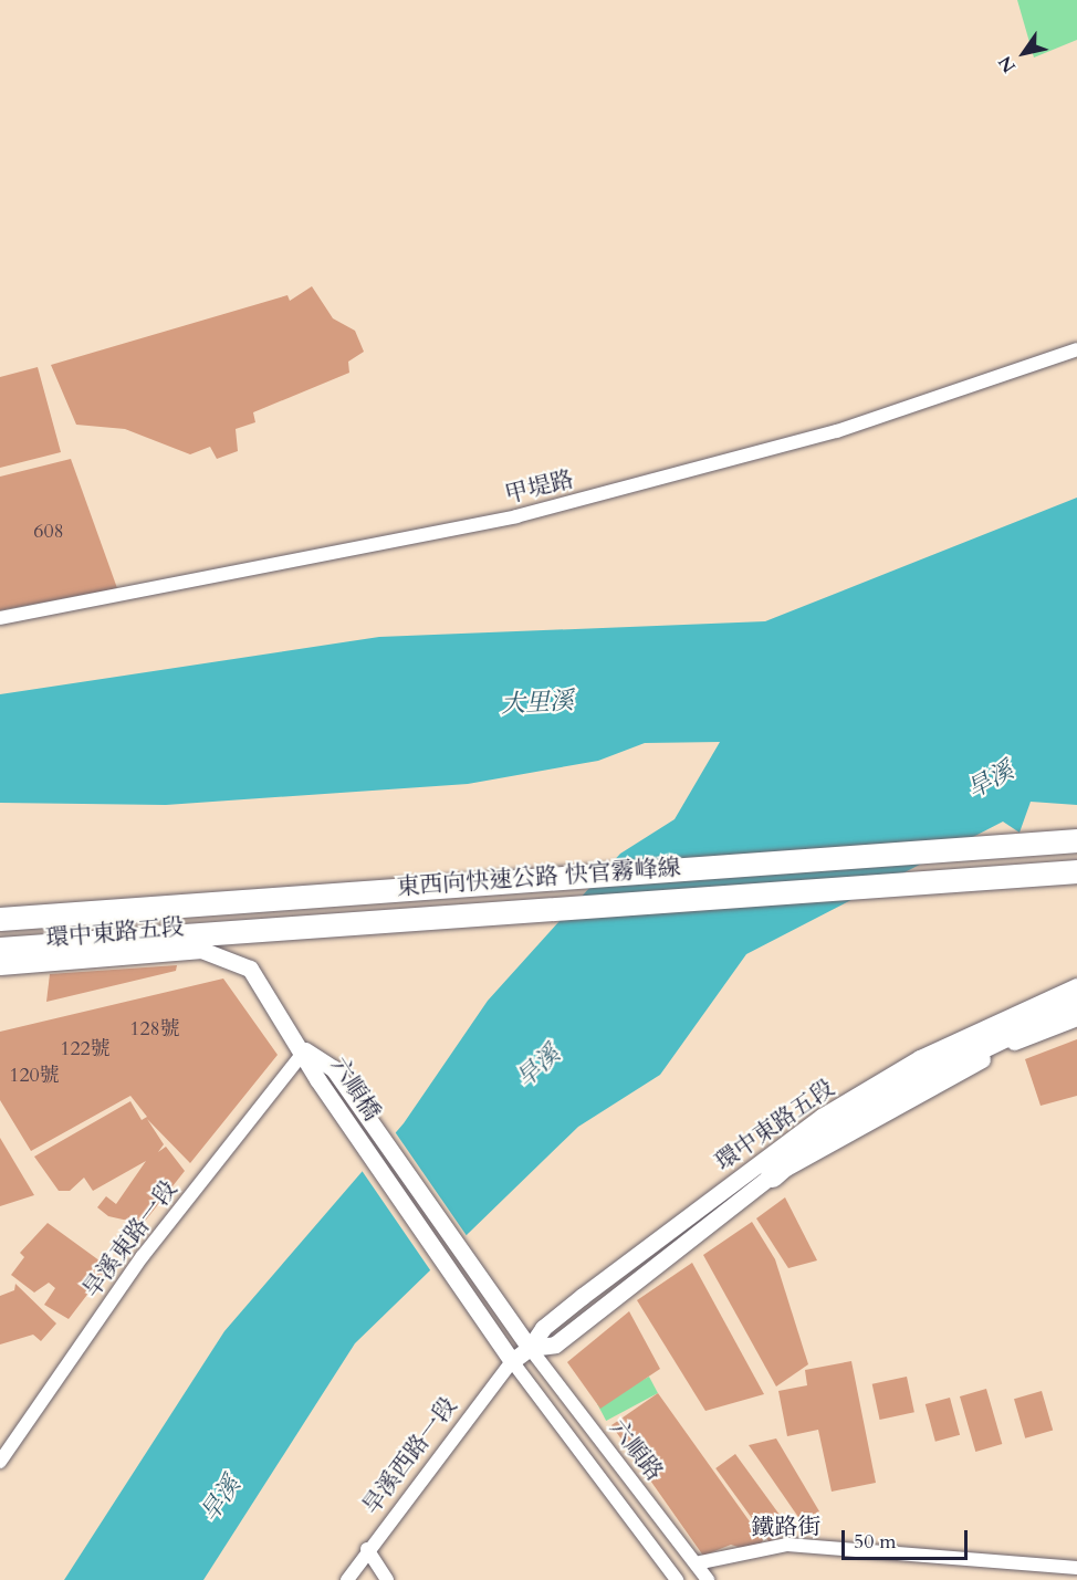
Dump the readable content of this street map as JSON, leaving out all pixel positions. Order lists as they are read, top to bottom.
{
  "streets": {
    "highway": ["東西向快速公路 快官霧峰線"],
    "street": [
      "甲堤路",
      "環中東路五段",
      "六順橋",
      "旱溪東路一段",
      "六順路",
      "旱溪西路一段",
      "鐵路街"
    ]
  },
  "crossings": [
    ["環中東路五段", "六順橋"],
    ["環中東路五段", "旱溪東路一段"],
    ["環中東路五段", "六順路"],
    ["環中東路五段", "旱溪西路一段"],
    ["六順橋", "旱溪東路一段"],
    ["六順橋", "六順路"],
    ["六順橋", "旱溪西路一段"],
    ["六順路", "旱溪西路一段"],
    ["六順路", "鐵路街"]
  ],
  "water": ["大里溪", "旱溪"],
  "house_numbers": [
    "608",
    "128號",
    "122號",
    "120號"
  ],
  "scale_bar": "50 m",
  "north": "bottom left"
}
